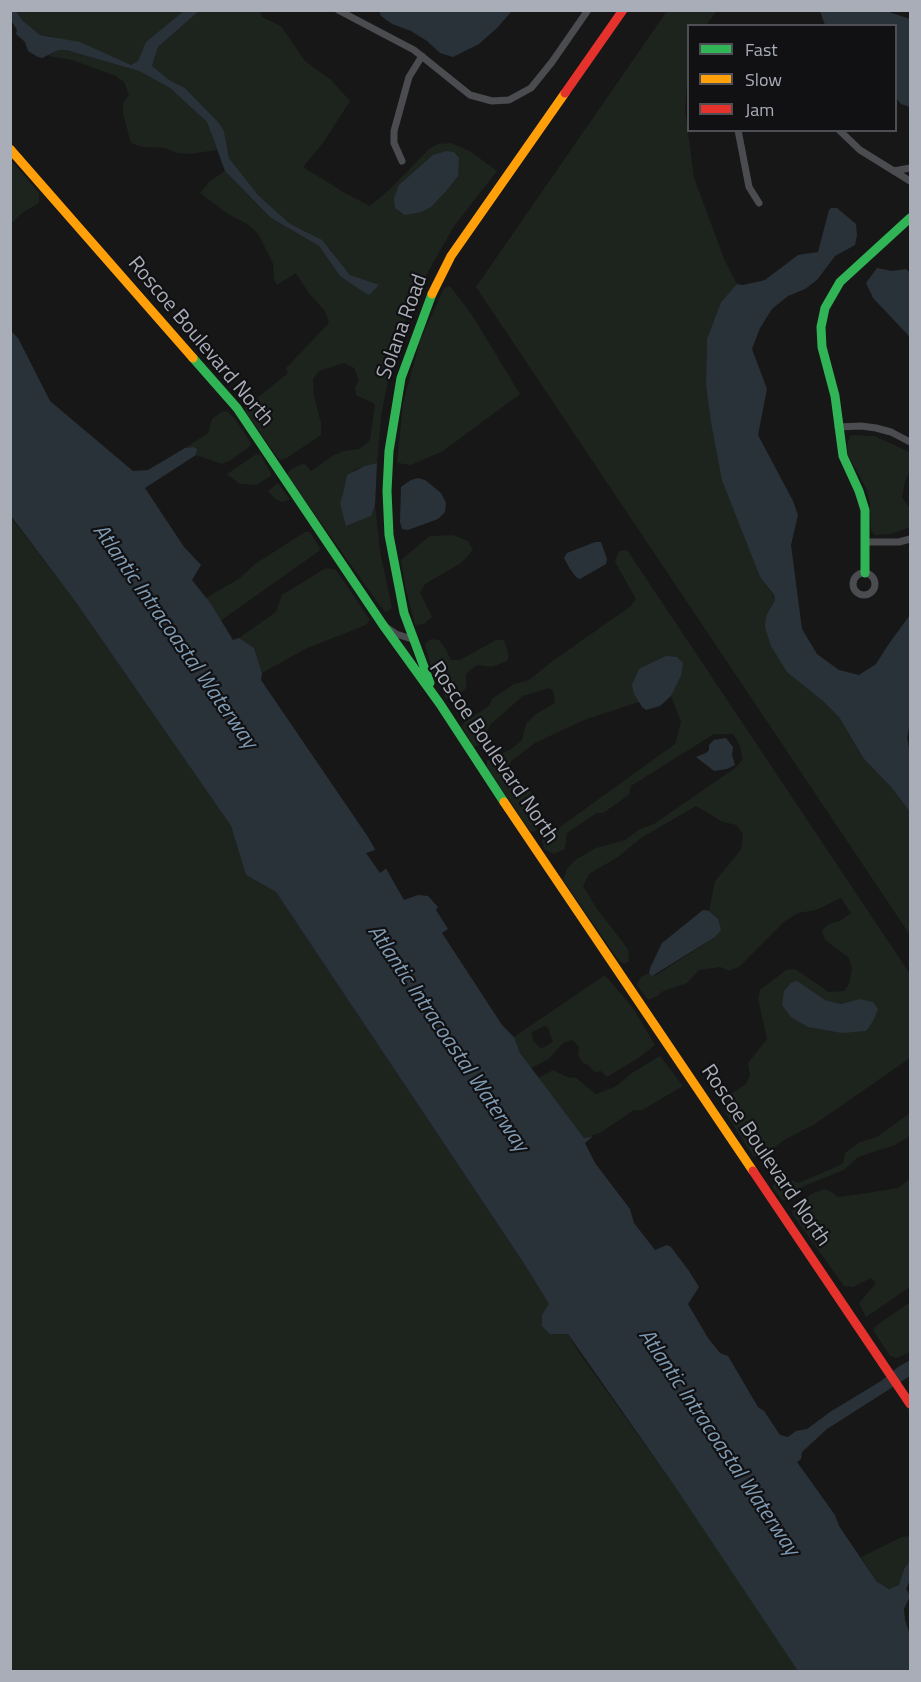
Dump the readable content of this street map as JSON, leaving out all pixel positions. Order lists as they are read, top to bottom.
{
  "streets": {
    "street": ["Solana Road", "Roscoe Boulevard North"]
  },
  "crossings": [
    ["Solana Road", "Roscoe Boulevard North"]
  ],
  "water": ["Atlantic Intracoastal Waterway"],
  "legend": ["Fast", "Slow", "Jam"]
}
